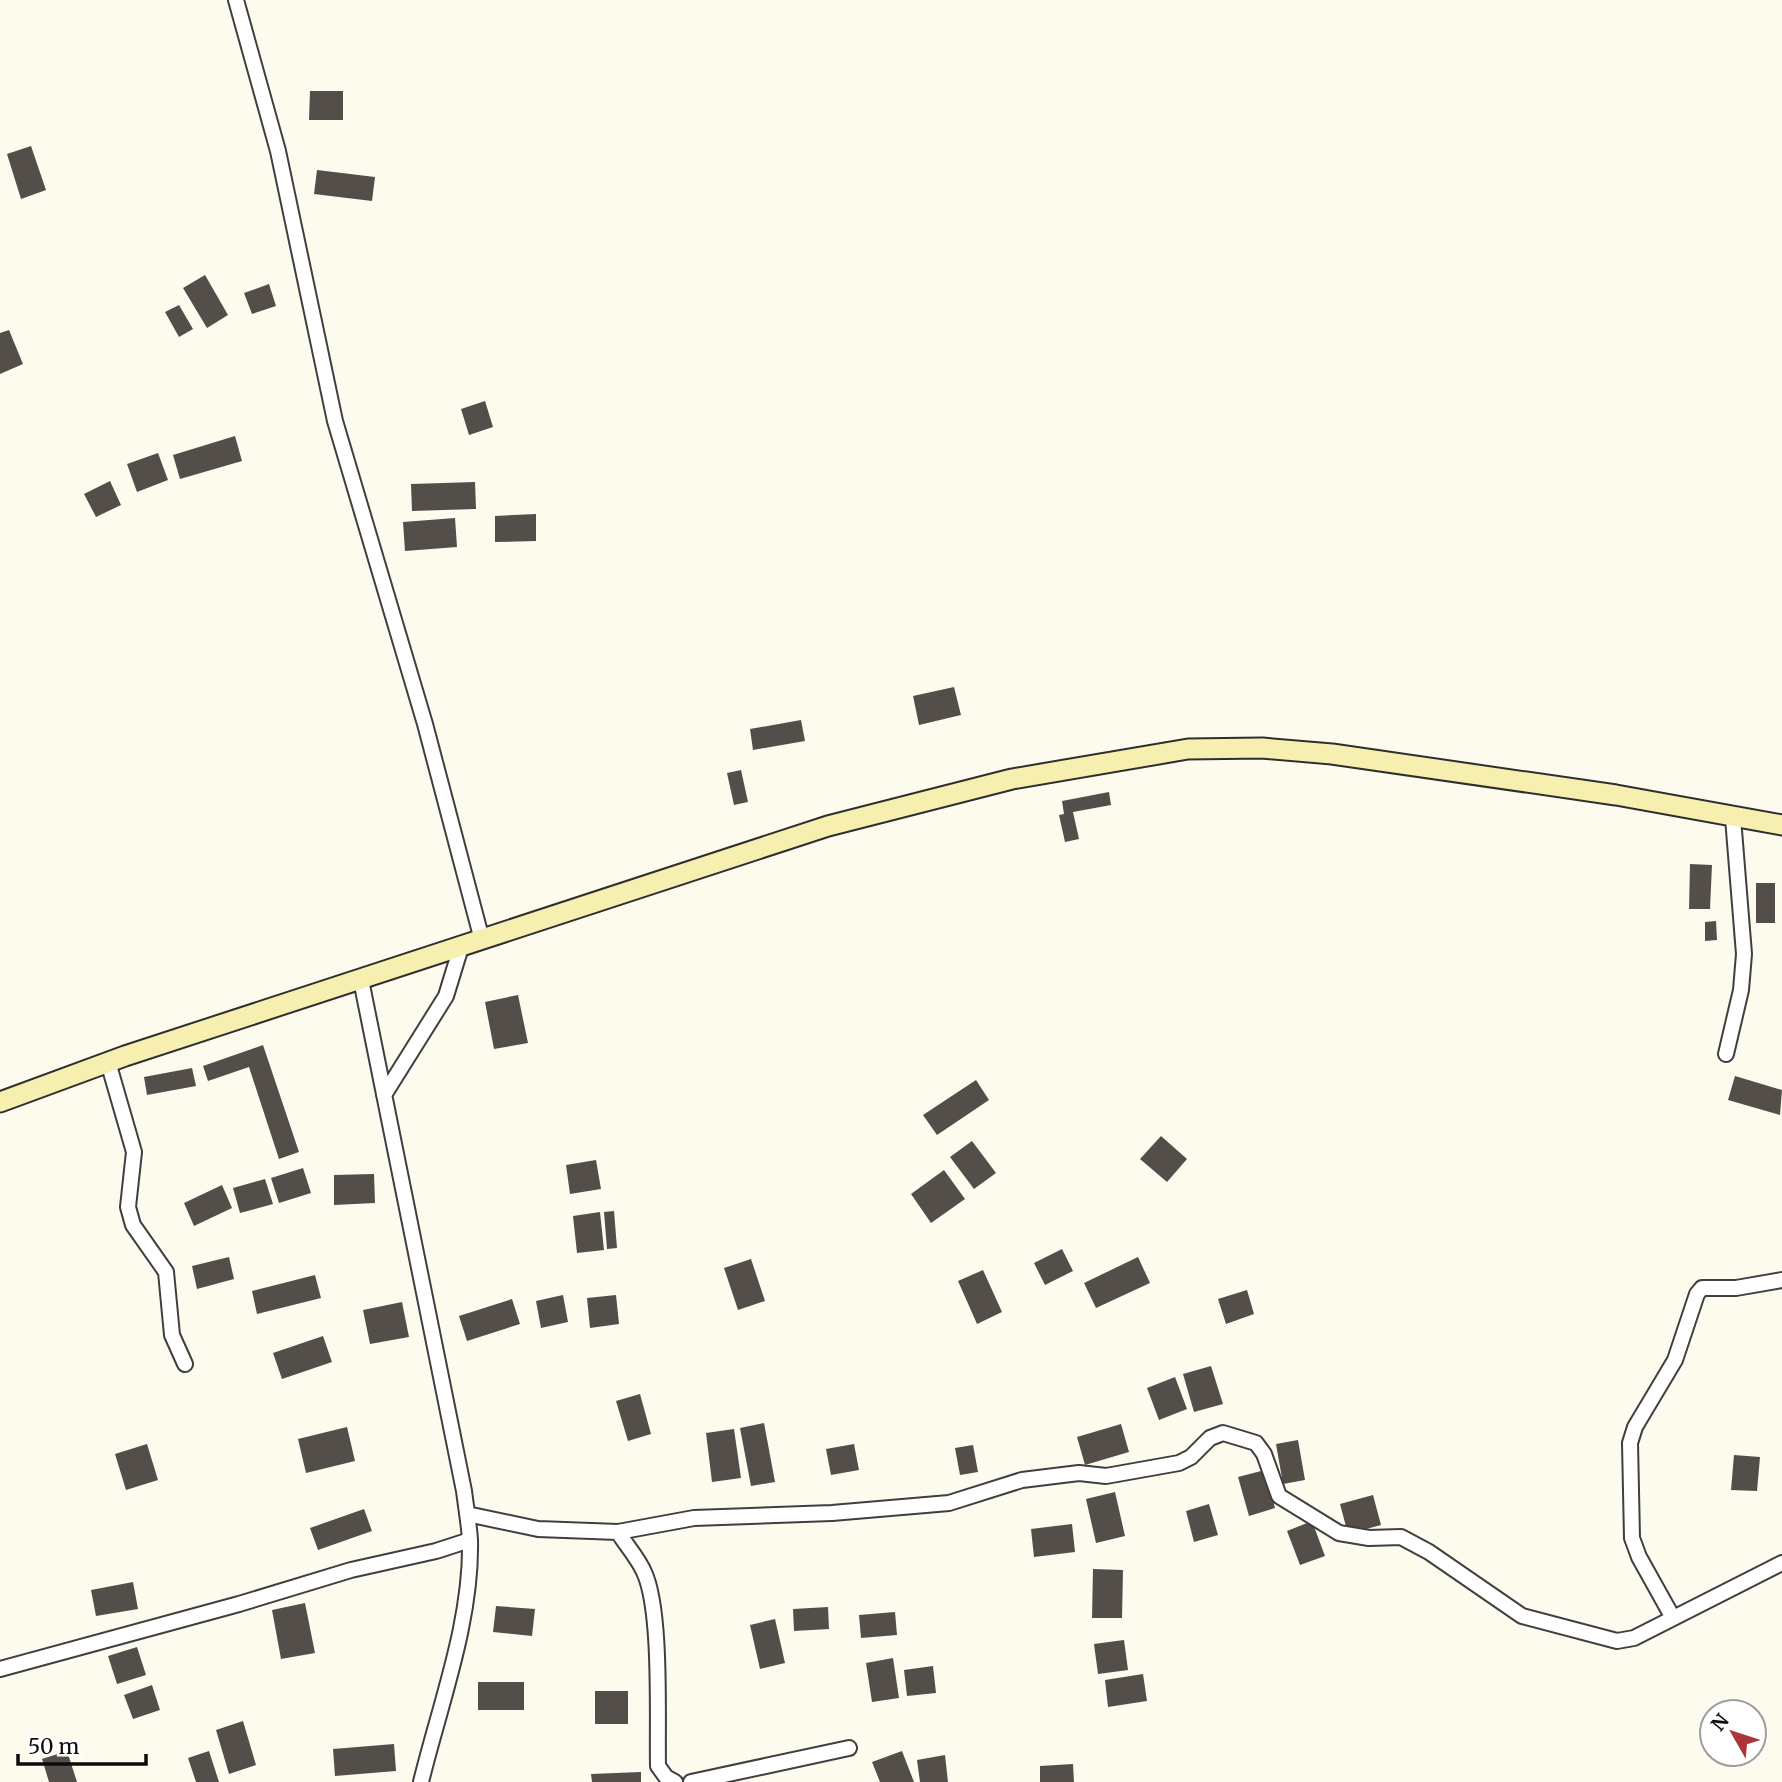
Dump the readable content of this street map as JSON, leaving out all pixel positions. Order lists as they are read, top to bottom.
{
  "scale_bar": "50 m",
  "north": "top left"
}
